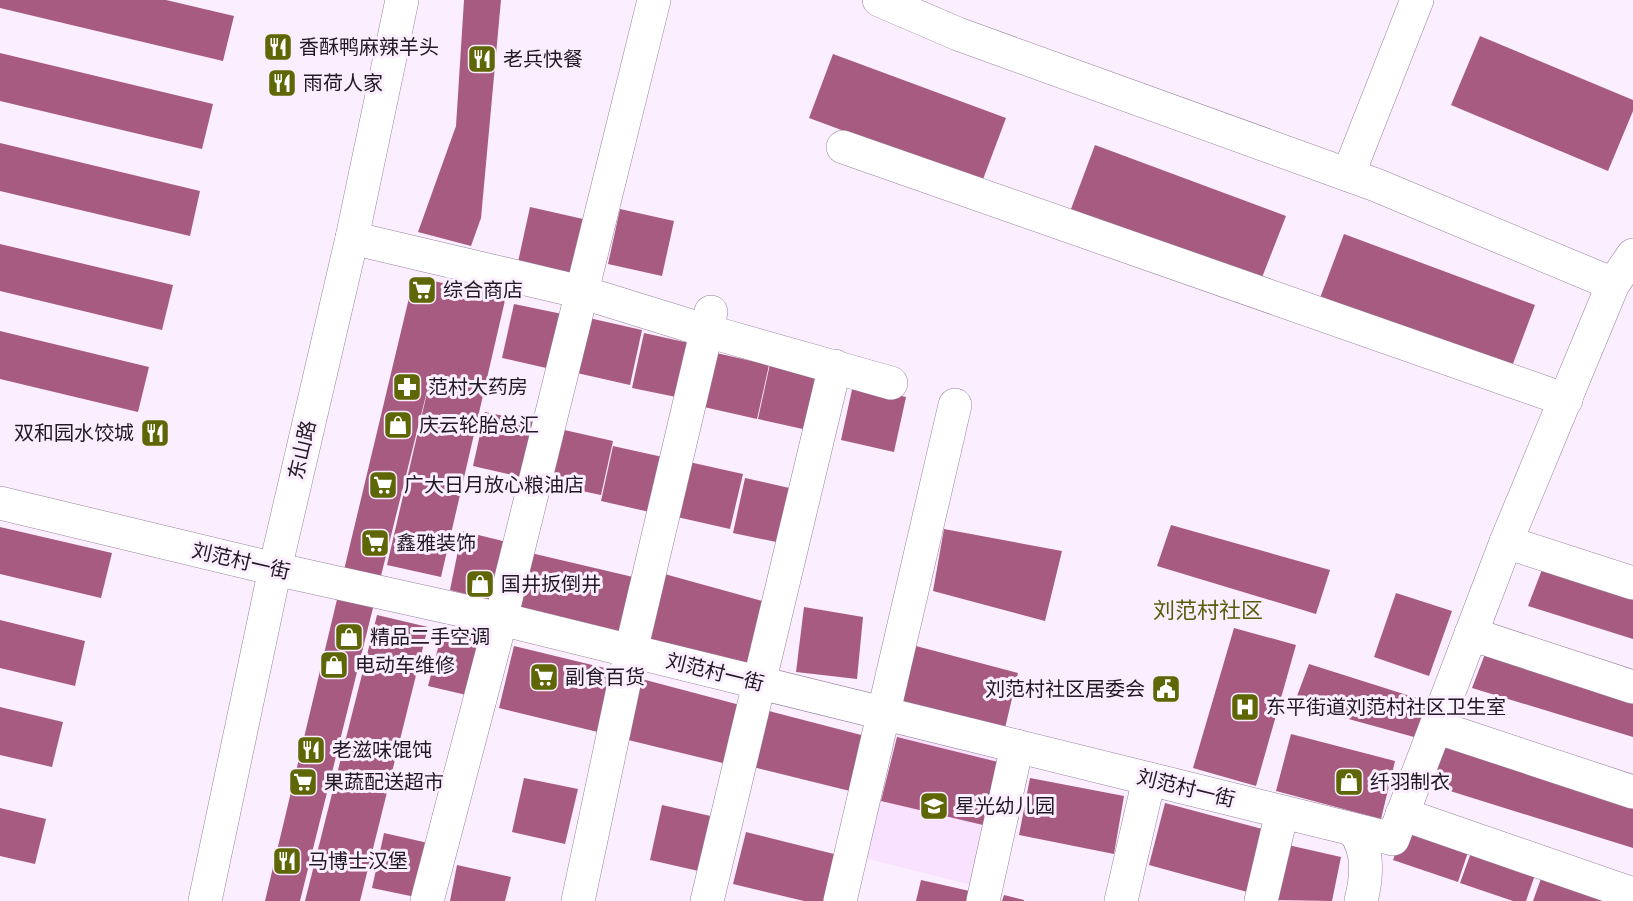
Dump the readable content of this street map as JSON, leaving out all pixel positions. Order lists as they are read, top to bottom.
{
  "streets": {
    "street": ["东山路", "刘范村一街"]
  },
  "crossings": [
    ["东山路", "刘范村一街"]
  ],
  "districts": ["刘范村社区"],
  "places": {
    "restaurant": [
      "香酥鸭麻辣羊头",
      "老兵快餐",
      "雨荷人家",
      "双和园水饺城",
      "老滋味馄饨",
      "马博士汉堡"
    ],
    "supermarket": [
      "综合商店",
      "广大日月放心粮油店",
      "鑫雅装饰",
      "副食百货",
      "果蔬配送超市"
    ],
    "pharmacy": ["范村大药房"],
    "shop": [
      "庆云轮胎总汇",
      "国井扳倒井",
      "精品二手空调",
      "电动车维修",
      "纤羽制衣"
    ],
    "public building": ["刘范村社区居委会"],
    "hospital": ["东平街道刘范村社区卫生室"],
    "school or university": ["星光幼儿园"]
  }
}
